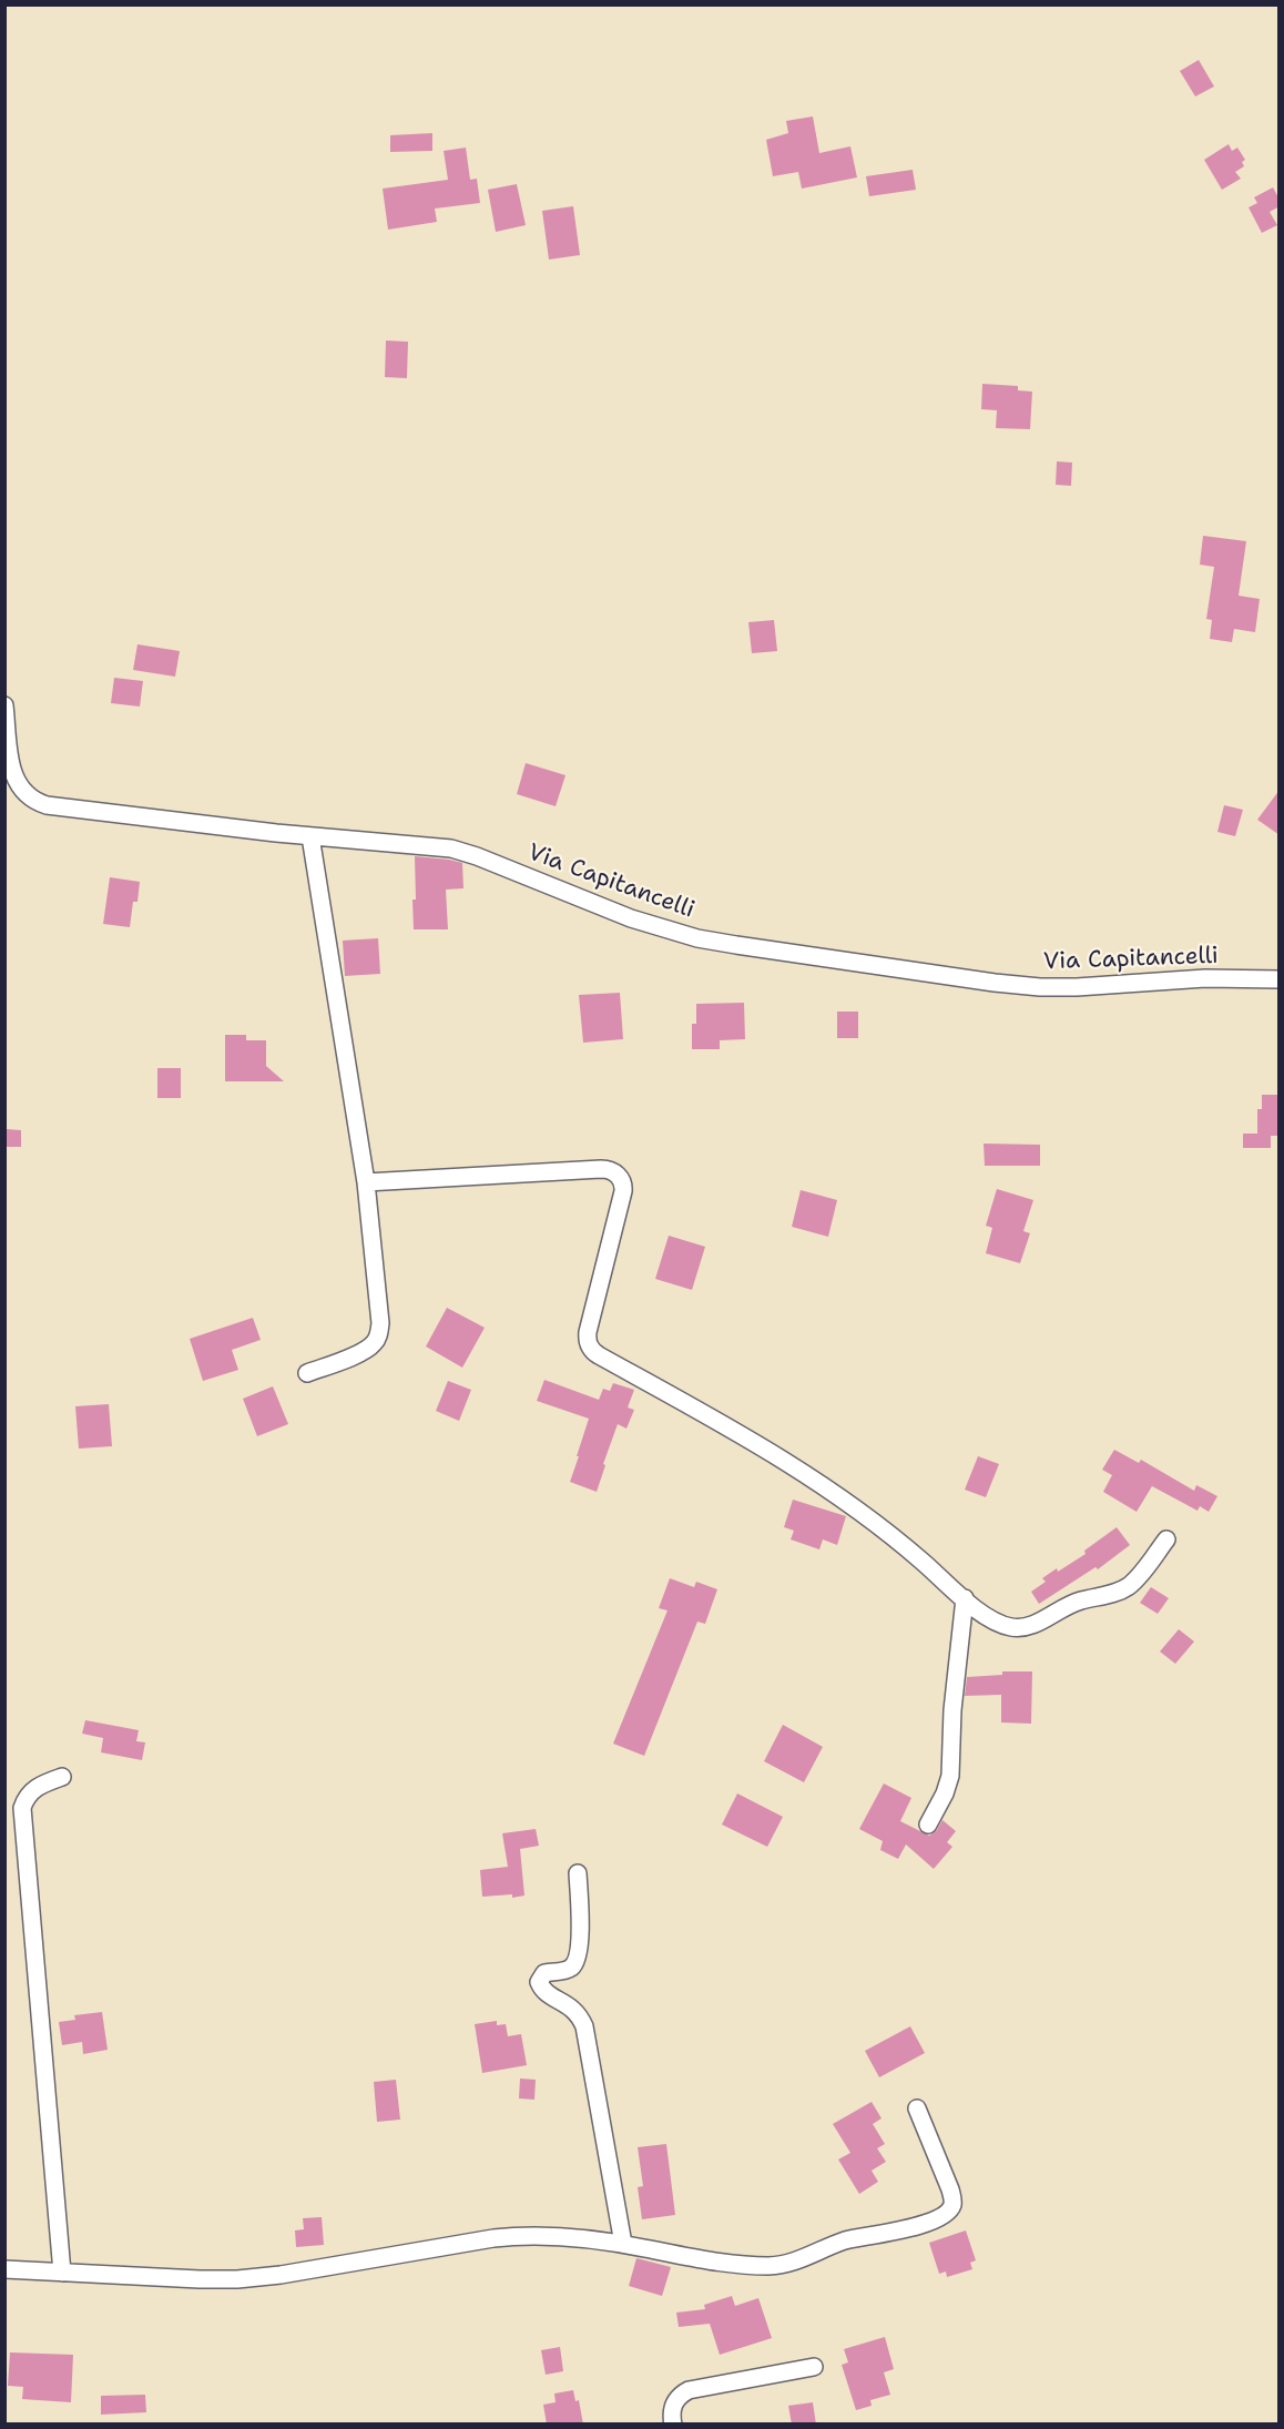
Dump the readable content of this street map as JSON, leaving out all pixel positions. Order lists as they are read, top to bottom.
{
  "streets": {
    "street": ["Via Capitancelli"]
  }
}
